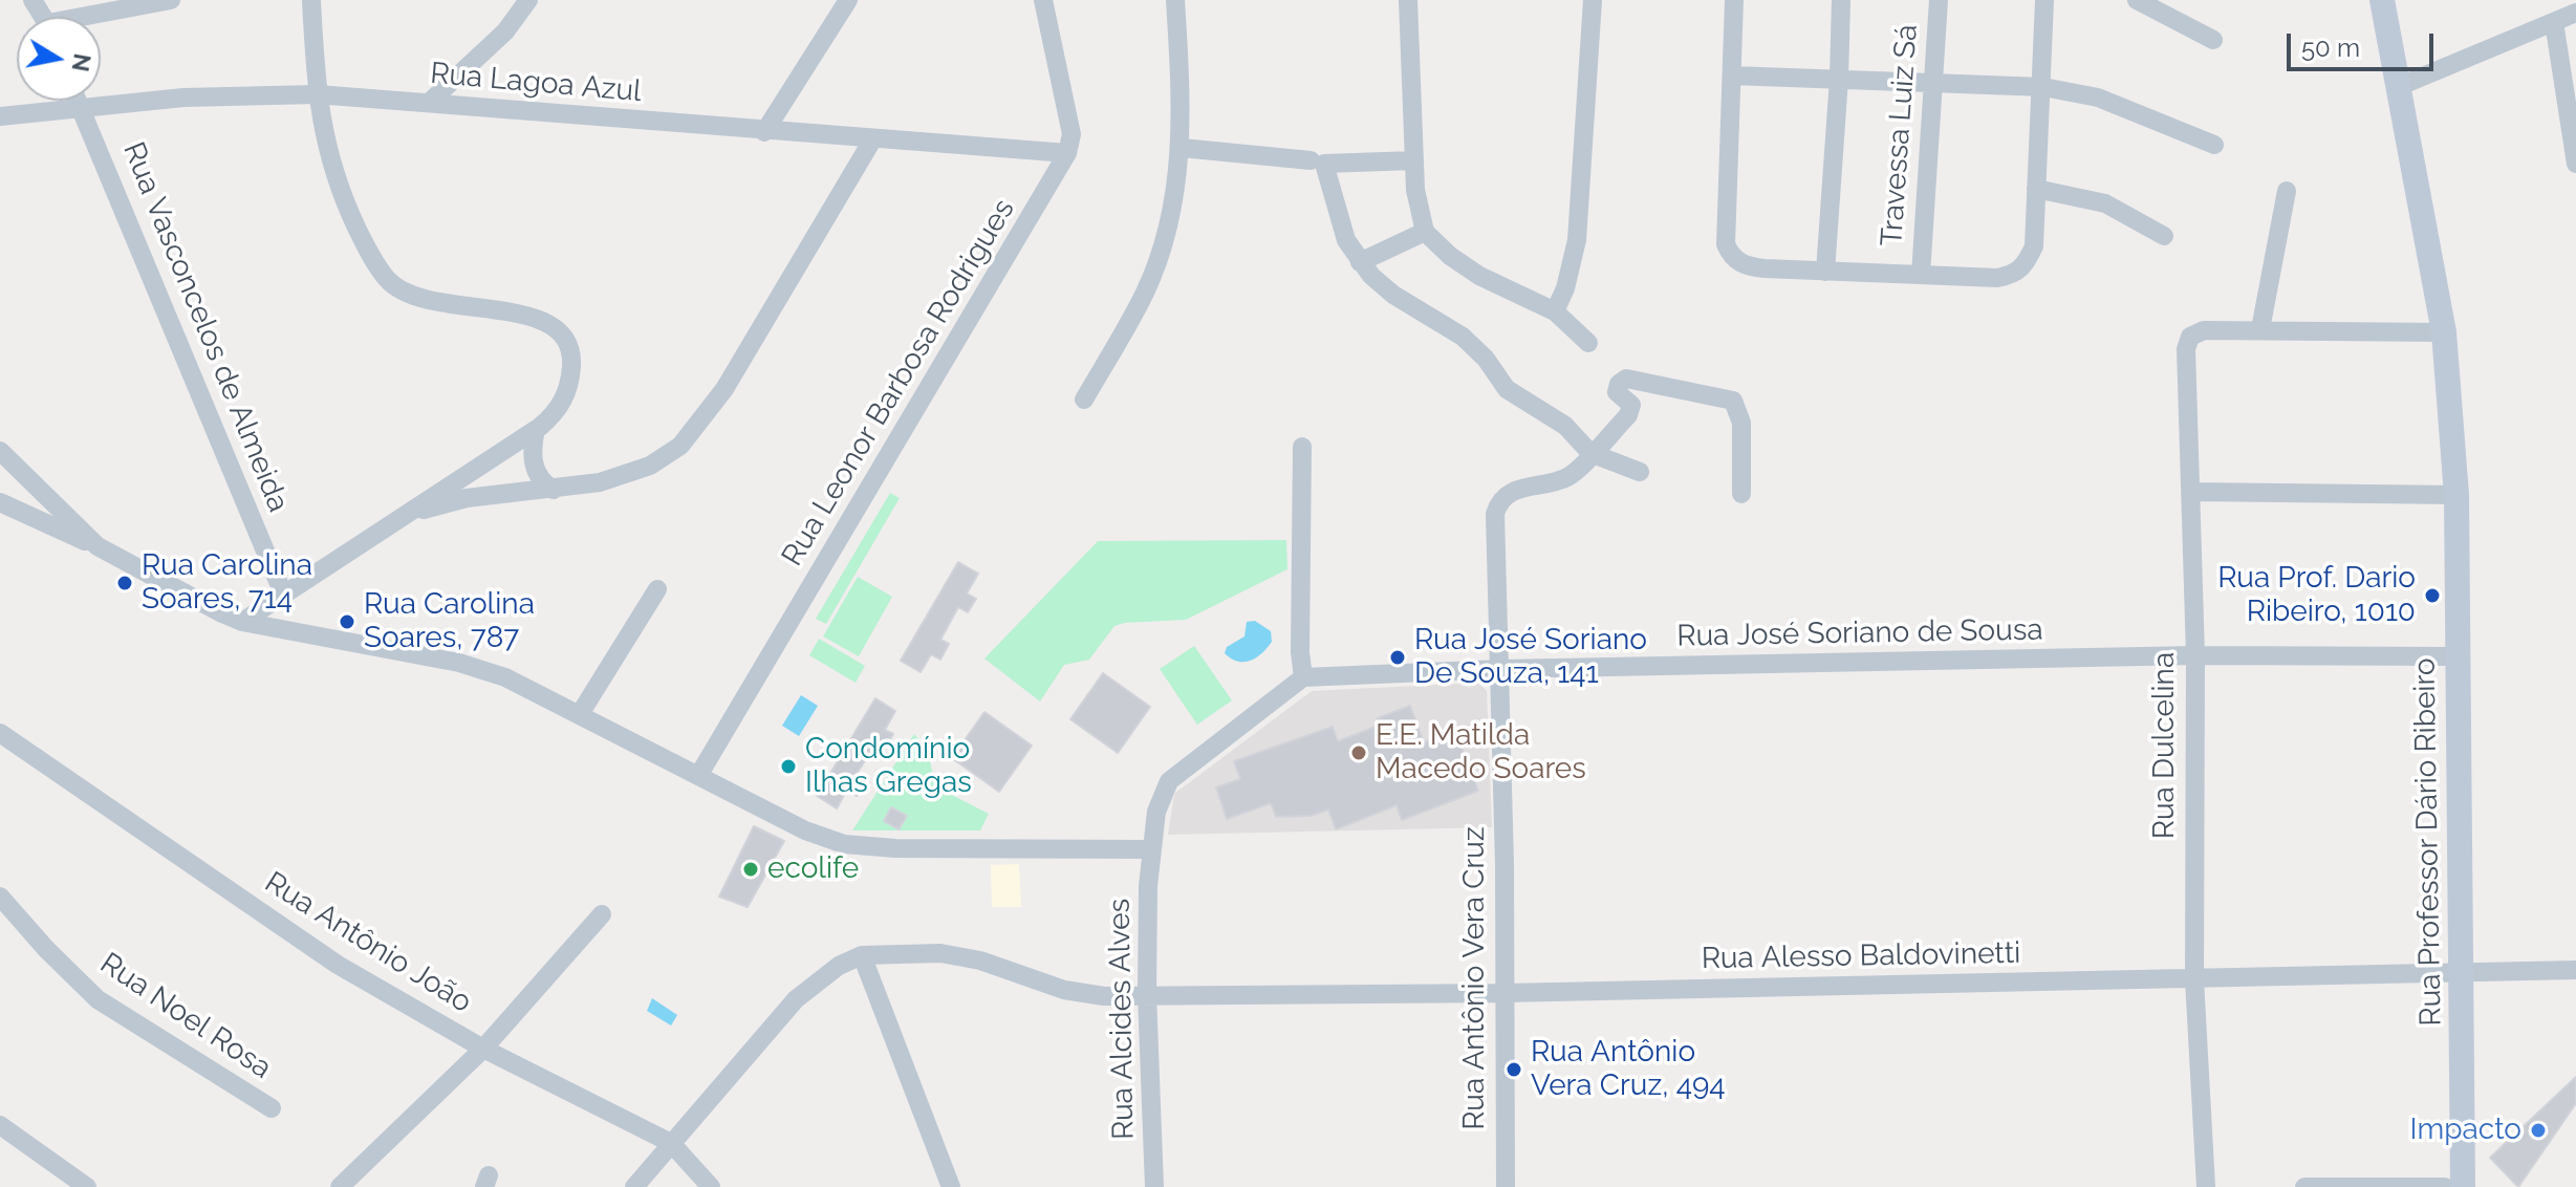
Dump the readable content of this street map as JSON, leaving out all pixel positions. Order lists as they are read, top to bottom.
{
  "streets": {
    "street": [
      "Rua Lagoa Azul",
      "Travessa Luiz Sá",
      "Rua Vasconcelos de Almeida",
      "Rua Leonor Barbosa Rodrigues",
      "Rua José Soriano de Sousa",
      "Rua Dulcelina",
      "Rua Professor Dário Ribeiro",
      "Rua Antônio João",
      "Rua Alesso Baldovinetti",
      "Rua Antônio Vera Cruz",
      "Rua Noel Rosa",
      "Rua Alcides Alves"
    ]
  },
  "crossings": [
    ["Rua Lagoa Azul", "Rua Vasconcelos de Almeida"],
    ["Rua Lagoa Azul", "Rua Leonor Barbosa Rodrigues"],
    ["Rua José Soriano de Sousa", "Rua Dulcelina"],
    ["Rua José Soriano de Sousa", "Rua Professor Dário Ribeiro"],
    ["Rua José Soriano de Sousa", "Rua Antônio Vera Cruz"],
    ["Rua Dulcelina", "Rua Alesso Baldovinetti"],
    ["Rua Professor Dário Ribeiro", "Rua Alesso Baldovinetti"],
    ["Rua Alesso Baldovinetti", "Rua Antônio Vera Cruz"],
    ["Rua Alesso Baldovinetti", "Rua Alcides Alves"]
  ],
  "places": [
    "Rua Carolina Soares, 714",
    "Rua Prof. Dario Ribeiro, 1010",
    "Rua Carolina Soares, 787",
    "Rua José Soriano De Souza, 141",
    "E.E. Matilda Macedo Soares",
    "Condomínio Ilhas Gregas",
    "ecolife",
    "Rua Antônio Vera Cruz, 494",
    "Impacto"
  ],
  "scale_bar": "50 m",
  "north": "right"
}
